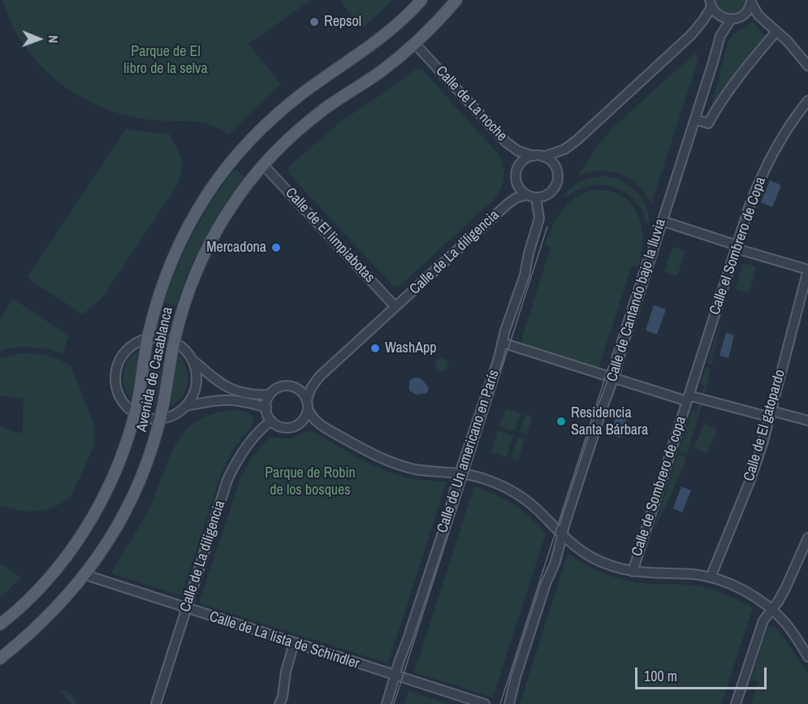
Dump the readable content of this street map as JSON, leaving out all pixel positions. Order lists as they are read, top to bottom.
{
  "streets": {
    "main road": ["Avenida de Casablanca"],
    "street": [
      "Calle de La noche",
      "Calle de El limpiabotas",
      "Calle el Sombrero de Copa",
      "Calle de La diligencia",
      "Calle de Cantando bajo la lluvia",
      "Calle de El gatopardo",
      "Calle de Un americano en París",
      "Calle de Sombrero de copa",
      "Calle de La lista de Schindler"
    ]
  },
  "crossings": [
    ["Calle de La noche", "Calle de La diligencia"],
    ["Calle de La noche", "Avenida de Casablanca"],
    ["Calle de La noche", "Calle de Un americano en París"],
    ["Calle de El limpiabotas", "Calle de La diligencia"],
    ["Calle de El limpiabotas", "Avenida de Casablanca"],
    ["Calle el Sombrero de Copa", "Calle de Sombrero de copa"],
    ["Calle de La diligencia", "Calle de Un americano en París"],
    ["Calle de La diligencia", "Calle de La lista de Schindler"],
    ["Avenida de Casablanca", "Calle de La lista de Schindler"],
    ["Calle de Un americano en París", "Calle de La lista de Schindler"]
  ],
  "parks": ["Parque de El libro de la selva", "Parque de Robin de los bosques"],
  "places": [
    "Repsol",
    "Mercadona",
    "WashApp",
    "Residencia Santa Bárbara"
  ],
  "scale_bar": "100 m",
  "north": "right"
}
